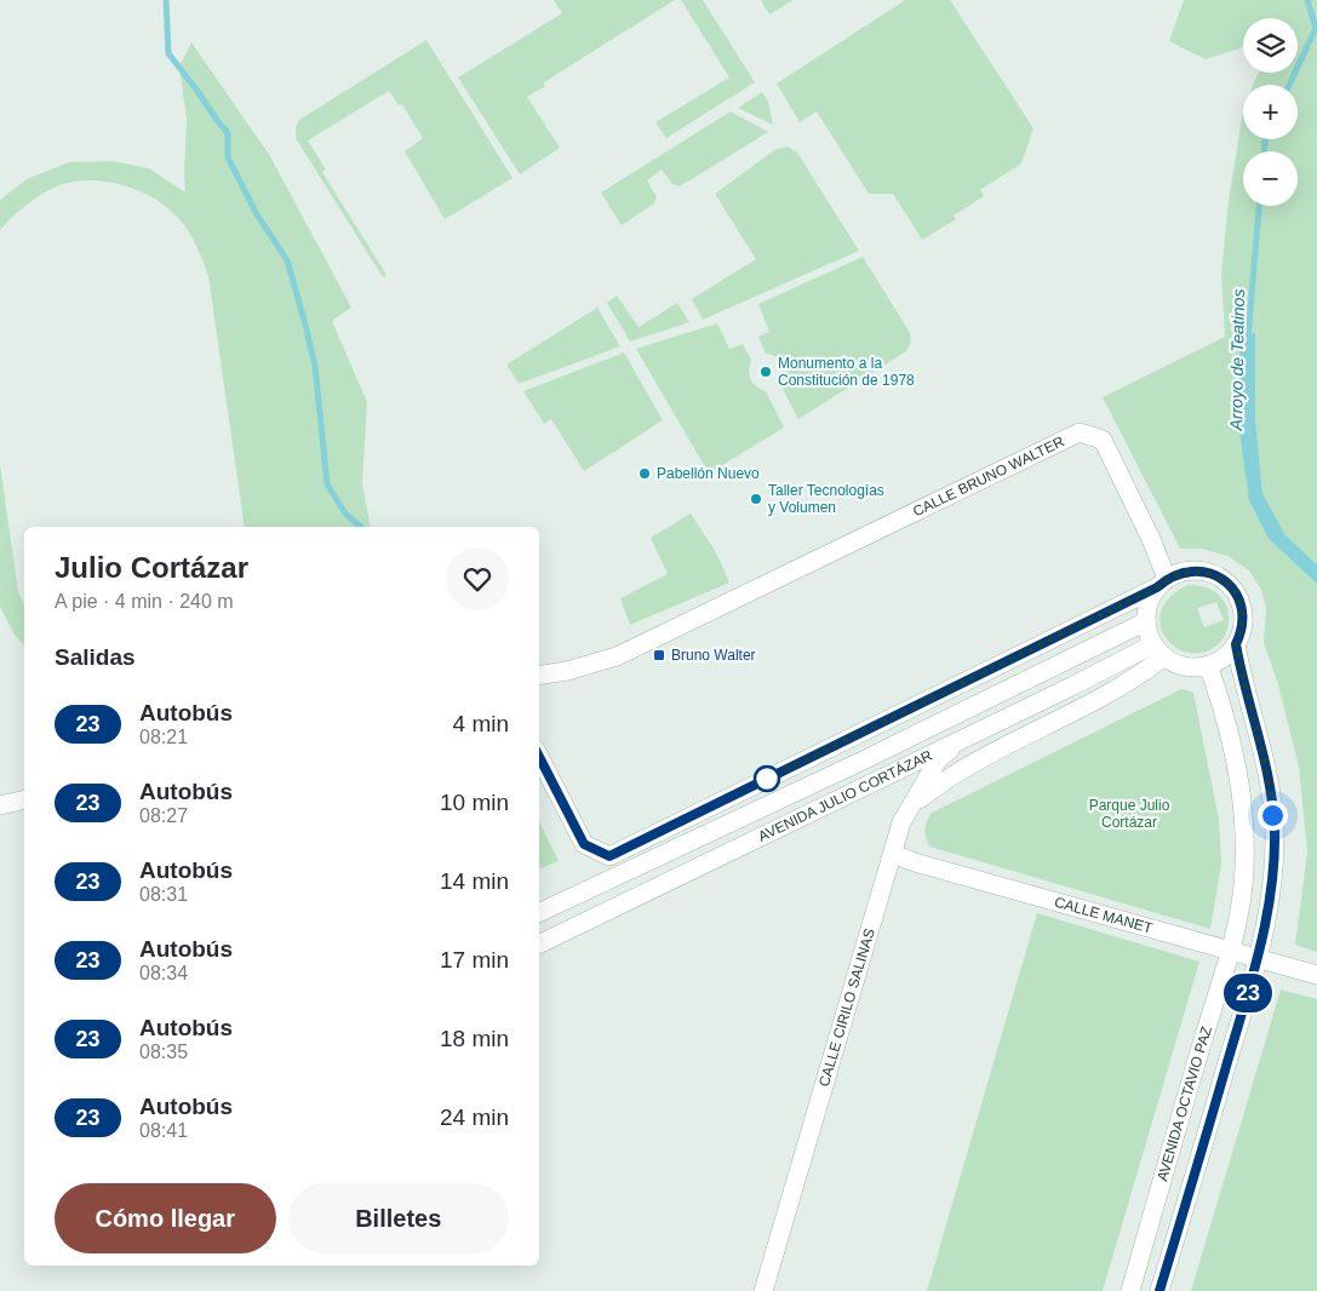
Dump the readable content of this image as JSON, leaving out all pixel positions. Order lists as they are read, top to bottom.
{
  "streets": {
    "street": [
      "CALLE BRUNO WALTER",
      "AVENIDA JULIO CORTÁZAR",
      "CALLE MANET",
      "CALLE CIRILO SALINAS",
      "AVENIDA OCTAVIO PAZ"
    ]
  },
  "crossings": [
    ["CALLE BRUNO WALTER", "AVENIDA JULIO CORTÁZAR"],
    ["CALLE BRUNO WALTER", "AVENIDA OCTAVIO PAZ"],
    ["AVENIDA JULIO CORTÁZAR", "CALLE CIRILO SALINAS"],
    ["AVENIDA JULIO CORTÁZAR", "AVENIDA OCTAVIO PAZ"],
    ["CALLE MANET", "CALLE CIRILO SALINAS"],
    ["CALLE MANET", "AVENIDA OCTAVIO PAZ"]
  ],
  "water": ["Arroyo de Teatinos"],
  "parks": ["Parque Julio Cortázar"],
  "places": {
    "other": ["Monumento a la Constitución de 1978", "Pabellón Nuevo", "Taller Tecnologías y Volumen"],
    "transit": ["Bruno Walter"]
  },
  "lines": ["bus line 23"],
  "page": {
    "on_map": "23",
    "map_buttons": ["+", "−"],
    "heading": [
      ["Julio Cortázar", "A pie · 4 min · 240 m"],
      "Salidas"
    ],
    "list": [
      {
        "mark": "23",
        "name": "Autobús",
        "note": "08:21",
        "value": "4 min"
      },
      {
        "mark": "23",
        "name": "Autobús",
        "note": "08:27",
        "value": "10 min"
      },
      {
        "mark": "23",
        "name": "Autobús",
        "note": "08:31",
        "value": "14 min"
      },
      {
        "mark": "23",
        "name": "Autobús",
        "note": "08:34",
        "value": "17 min"
      },
      {
        "mark": "23",
        "name": "Autobús",
        "note": "08:35",
        "value": "18 min"
      },
      {
        "mark": "23",
        "name": "Autobús",
        "note": "08:41",
        "value": "24 min"
      }
    ],
    "buttons": ["Cómo llegar", "Billetes"]
  }
}
